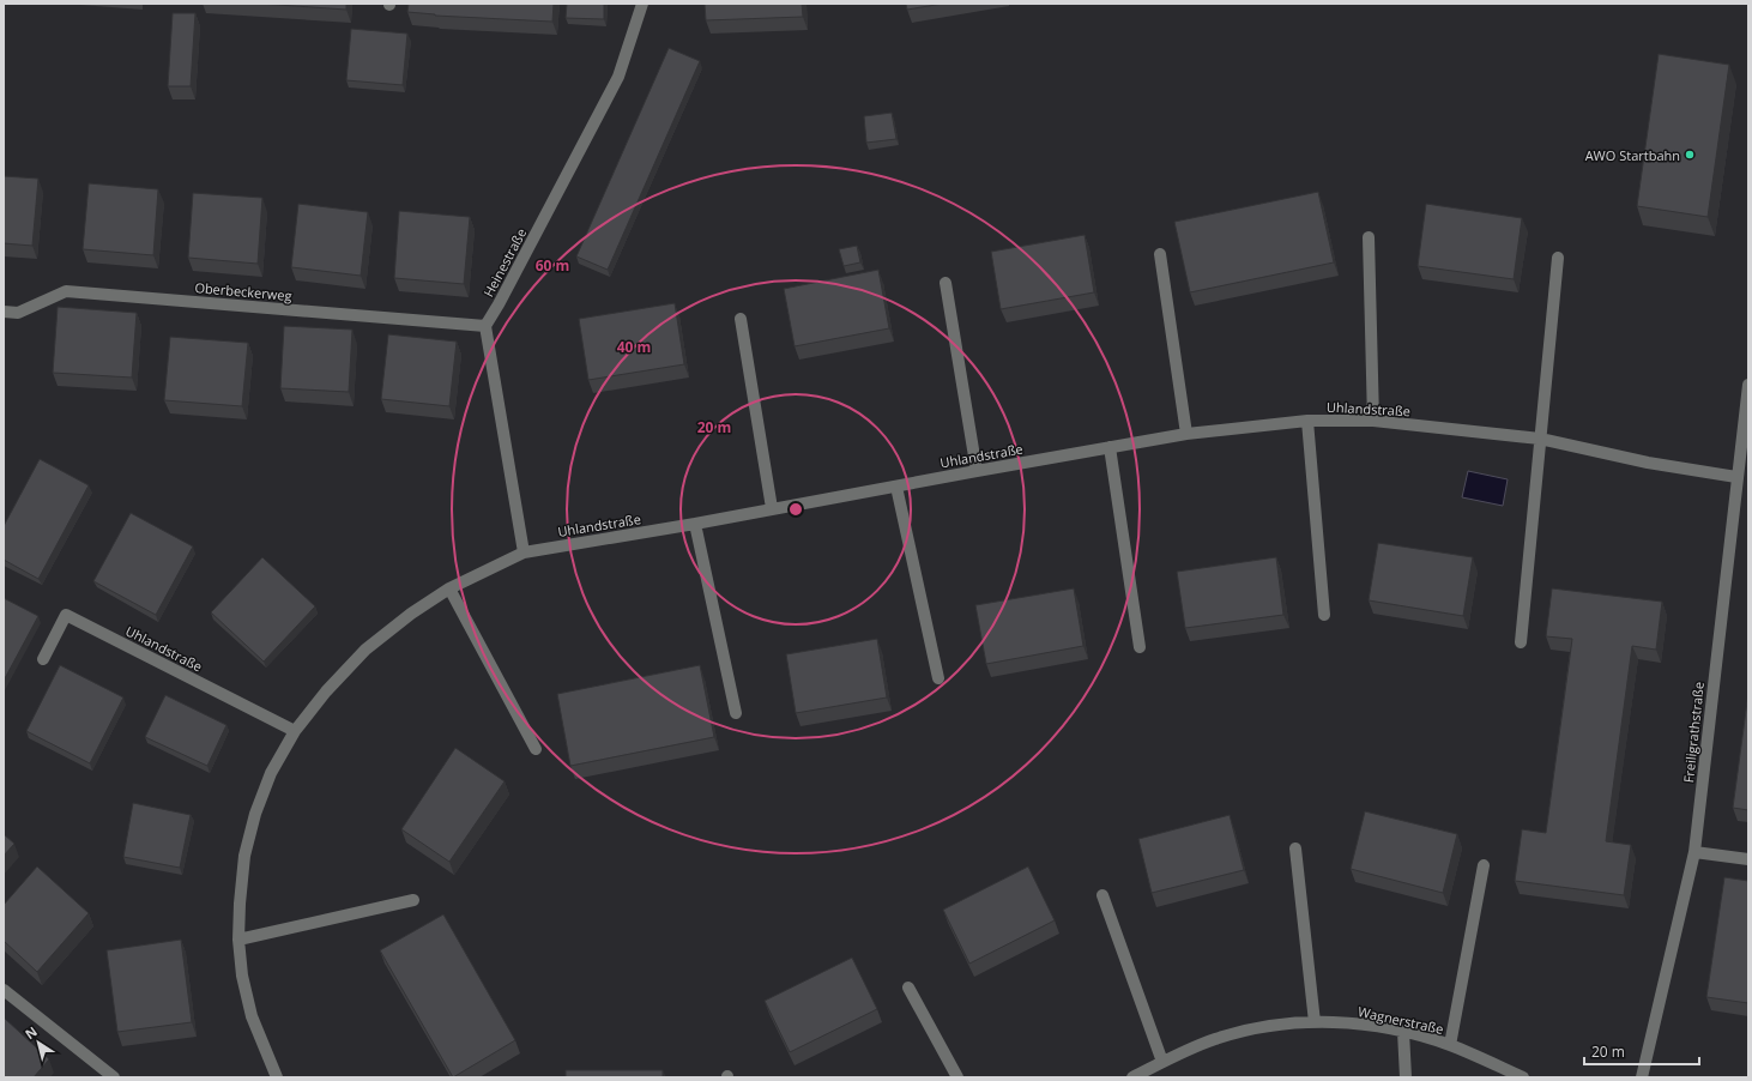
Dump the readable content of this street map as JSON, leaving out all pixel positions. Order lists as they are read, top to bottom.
{
  "streets": {
    "street": [
      "Heinestraße",
      "Oberbeckerweg",
      "Uhlandstraße",
      "Freiligrathstraße",
      "Wagnerstraße"
    ]
  },
  "crossings": [
    ["Heinestraße", "Oberbeckerweg"],
    ["Uhlandstraße", "Freiligrathstraße"]
  ],
  "places": ["AWO Startbahn"],
  "scale_bar": "20 m",
  "north": "top left",
  "rings": ["60 m", "40 m", "20 m"]
}
